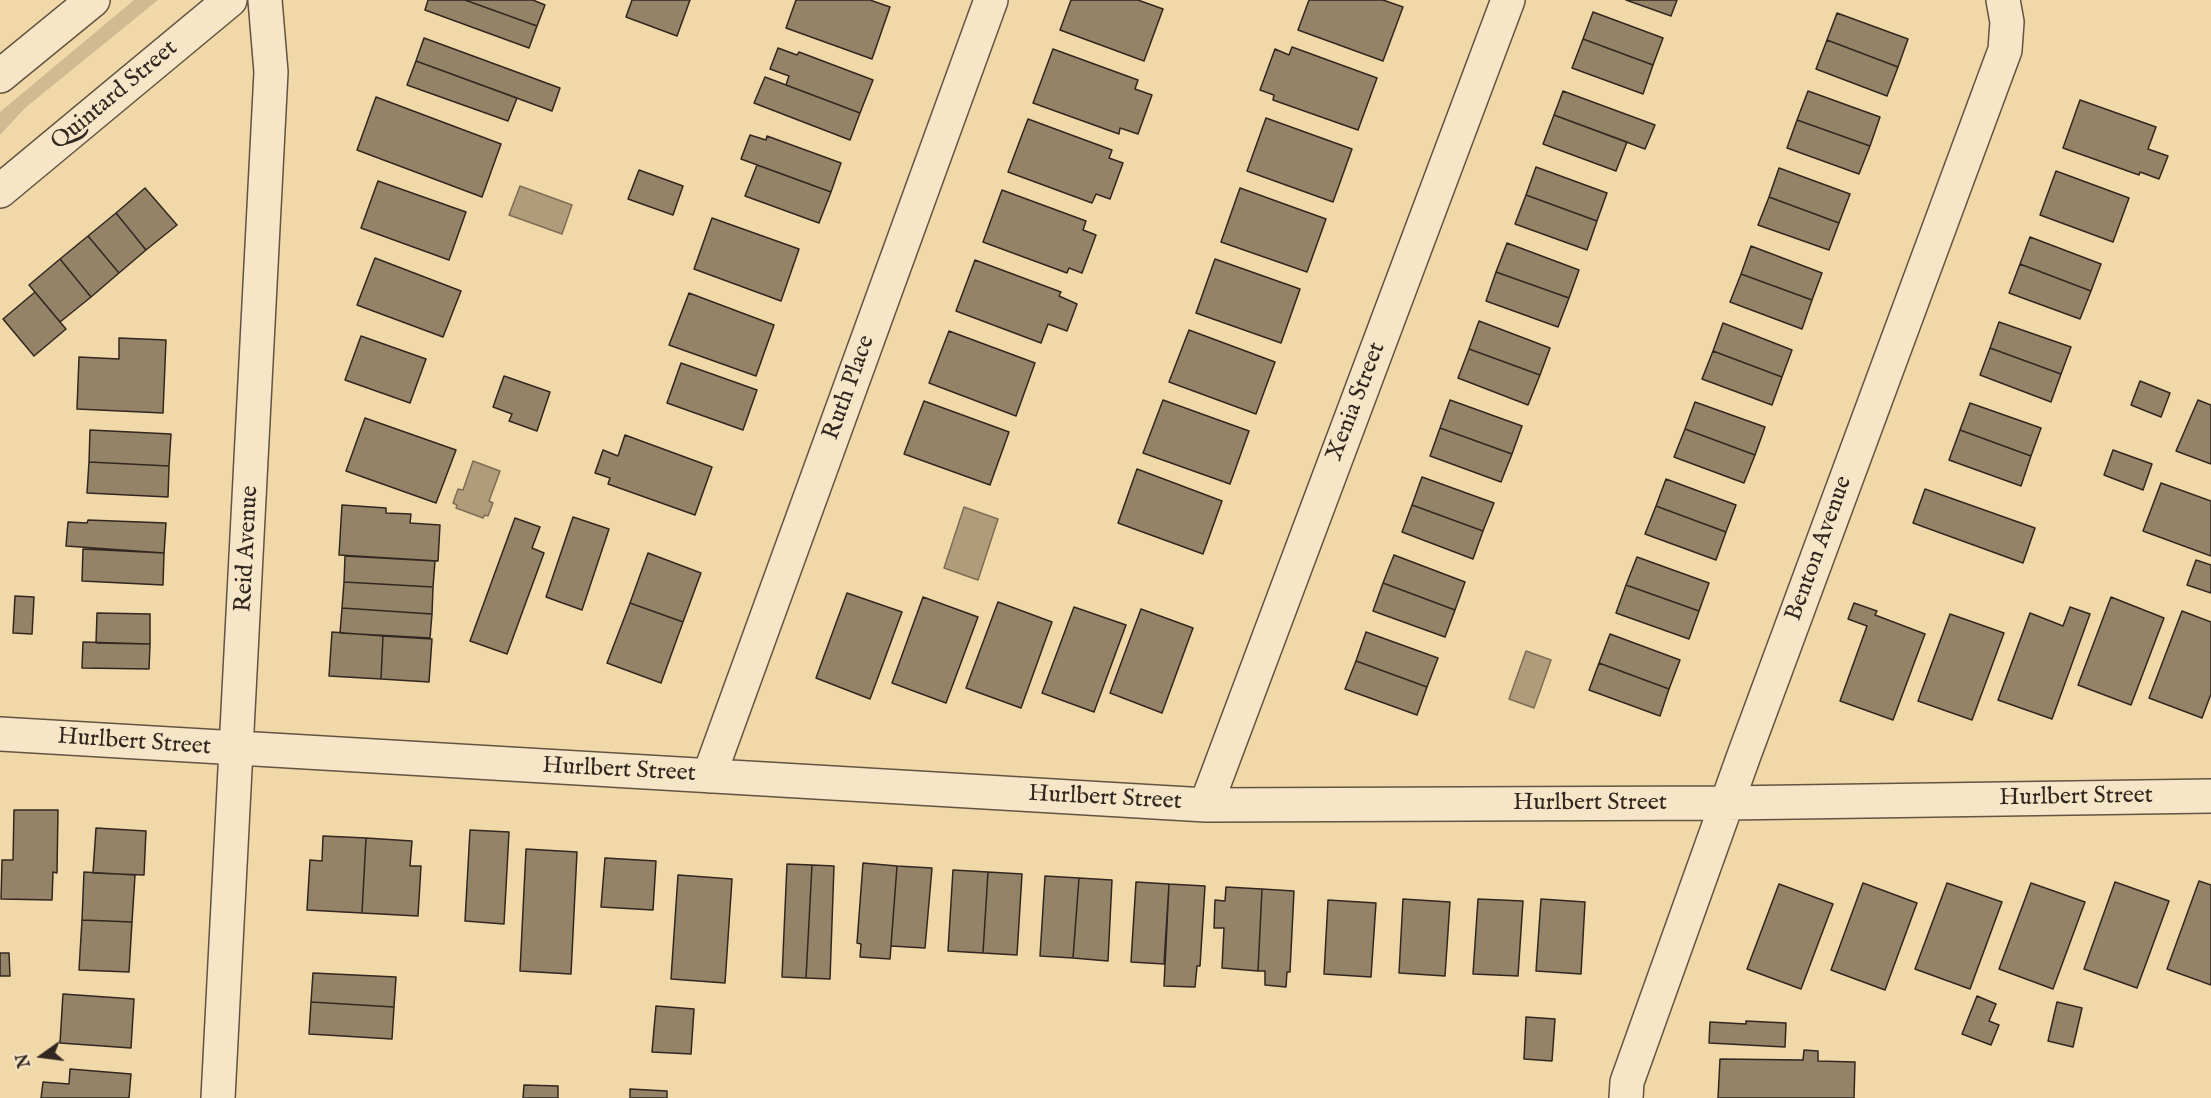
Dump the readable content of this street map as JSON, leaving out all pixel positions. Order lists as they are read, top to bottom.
{
  "streets": {
    "street": [
      "Quintard Street",
      "Ruth Place",
      "Xenia Street",
      "Reid Avenue",
      "Benton Avenue",
      "Hurlbert Street"
    ]
  },
  "crossings": [
    ["Ruth Place", "Hurlbert Street"],
    ["Xenia Street", "Hurlbert Street"],
    ["Reid Avenue", "Hurlbert Street"],
    ["Benton Avenue", "Hurlbert Street"]
  ],
  "north": "left"
}
